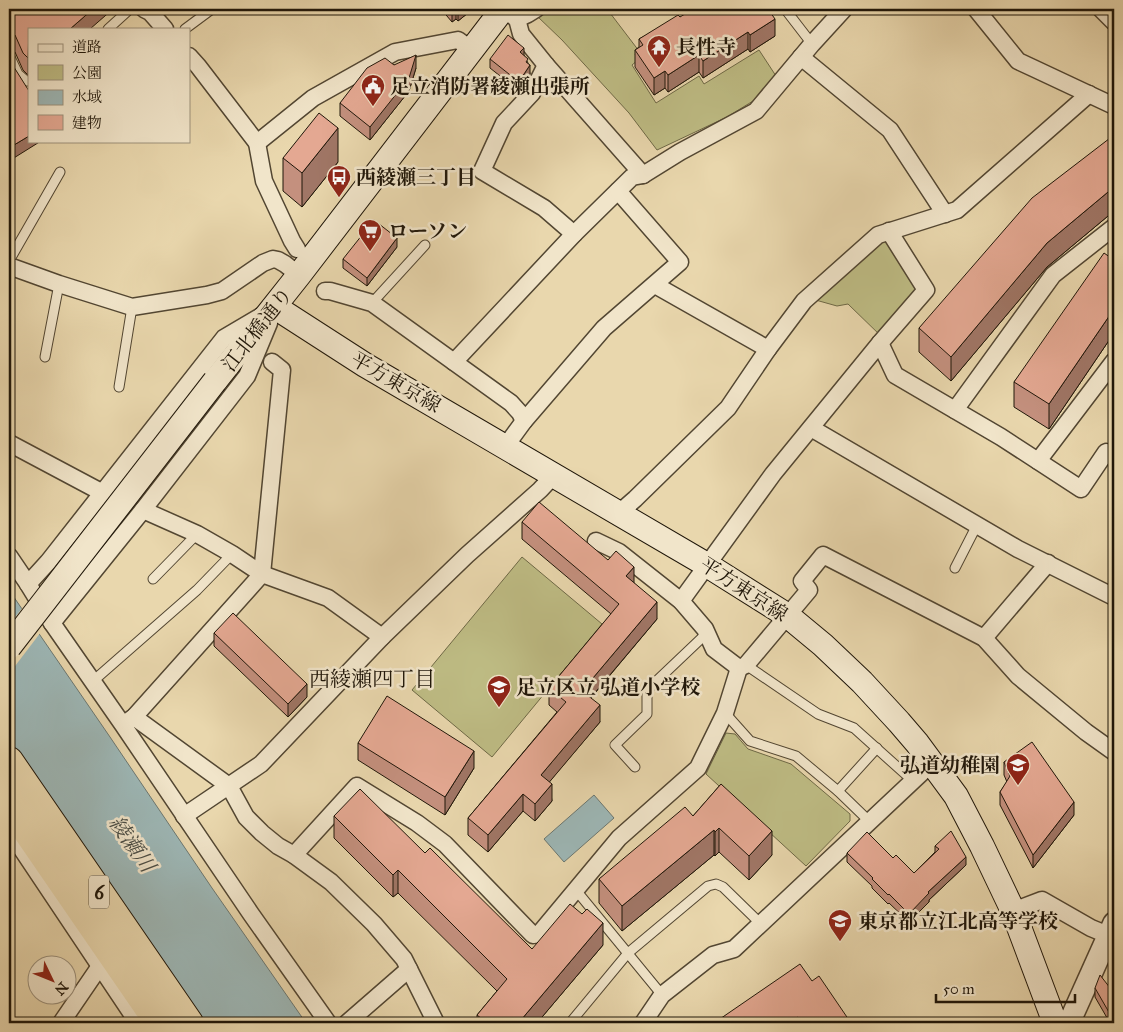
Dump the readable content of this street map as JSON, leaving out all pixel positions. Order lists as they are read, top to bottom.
{
  "streets": {
    "highway": ["6"],
    "main road": ["江北橋通り", "平方東京線"]
  },
  "crossings": [
    ["江北橋通り", "平方東京線"]
  ],
  "districts": ["西綾瀬四丁目"],
  "water": ["綾瀬川"],
  "places": {
    "temple": ["長性寺"],
    "public building": ["足立消防署綾瀬出張所"],
    "bus stop": ["西綾瀬三丁目"],
    "supermarket": ["ローソン"],
    "school or university": ["足立区立 弘道小学校", "弘道幼稚園", "東京都立江北高等学校"]
  },
  "legend": [
    "道路",
    "公園",
    "水域",
    "建物"
  ],
  "scale_bar": "50 m",
  "north": "bottom right"
}
